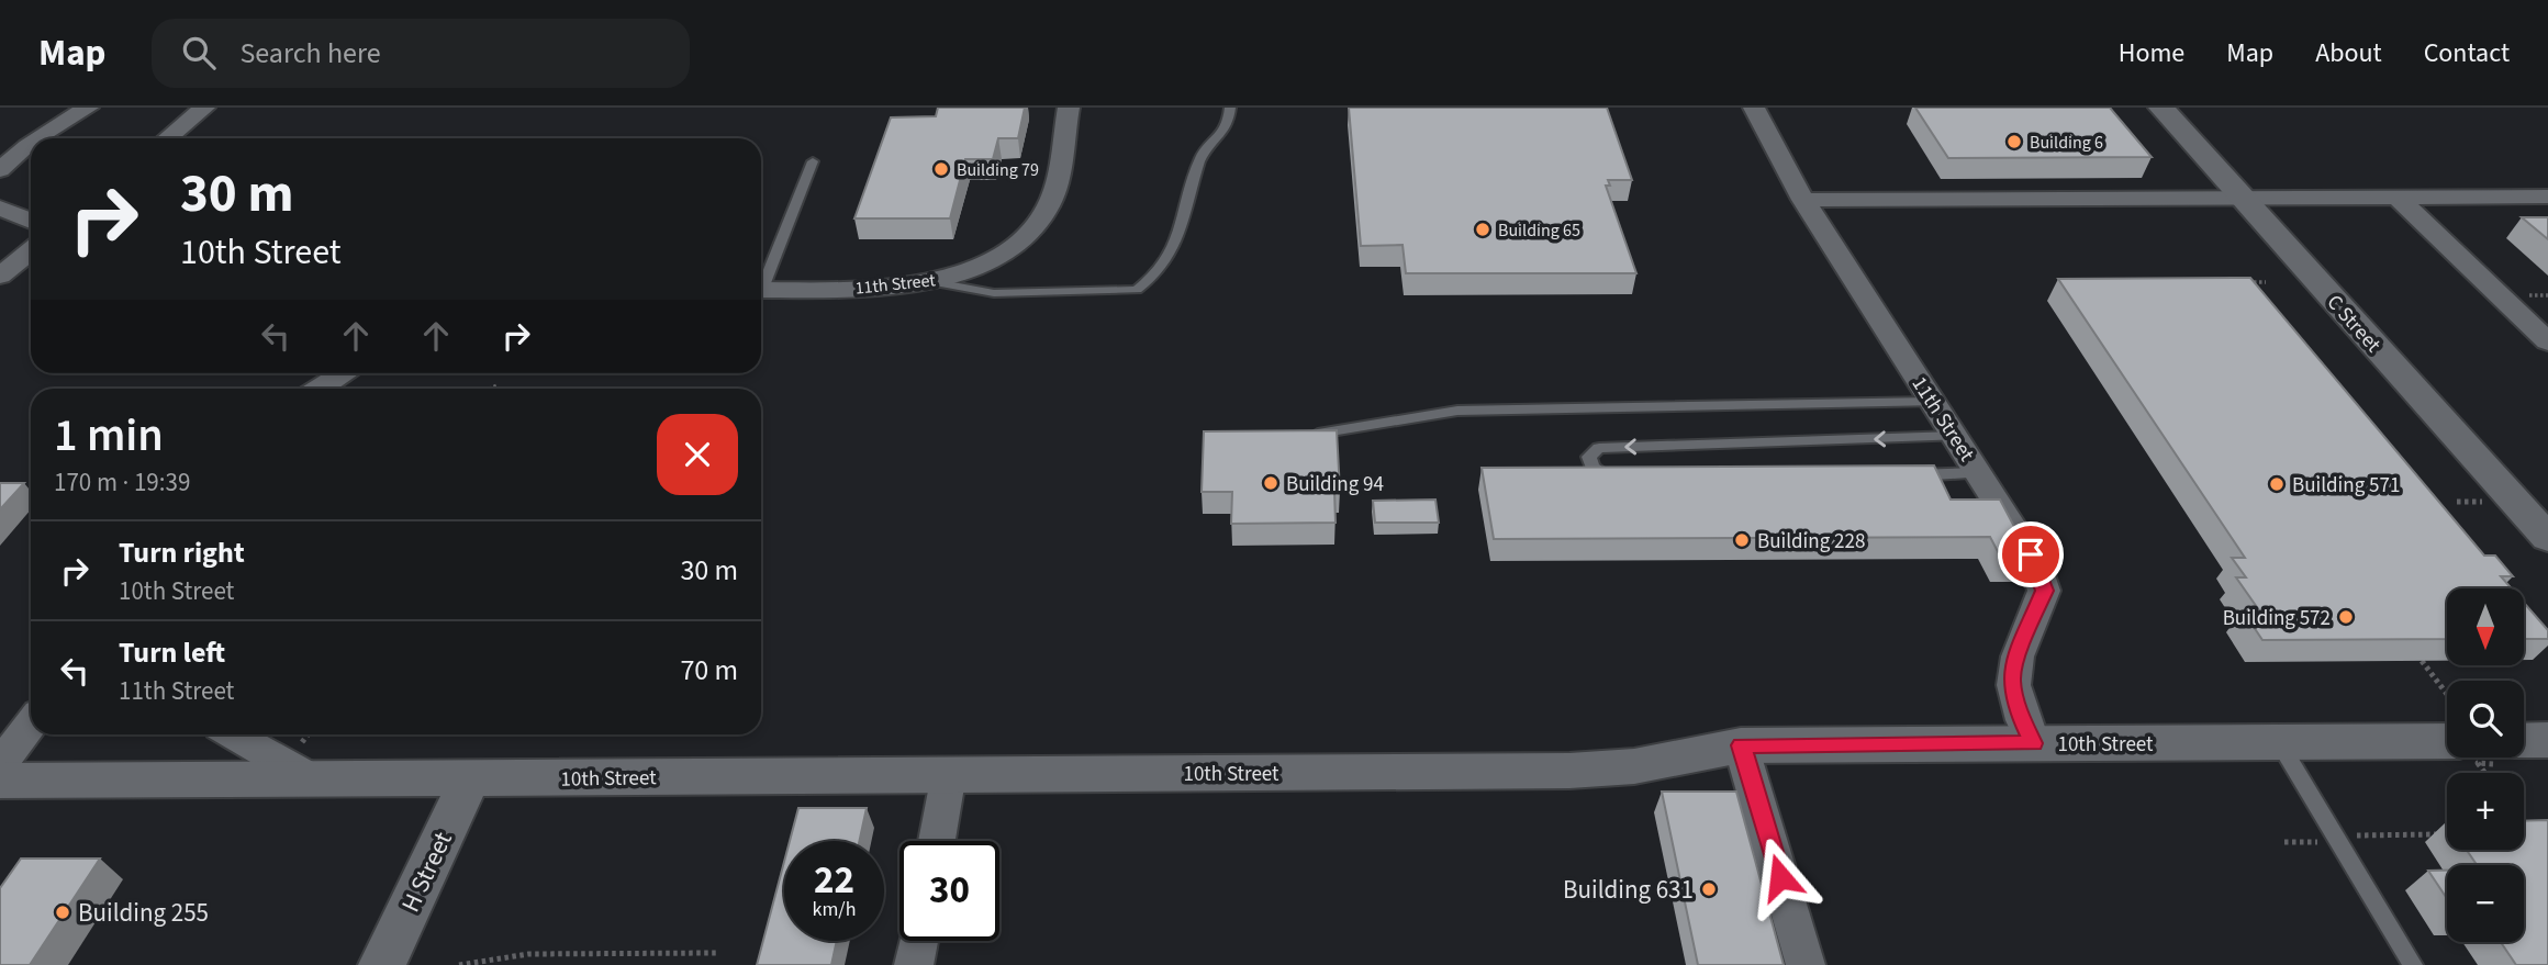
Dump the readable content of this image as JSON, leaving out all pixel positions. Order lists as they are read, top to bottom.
{
  "streets": {
    "street": [
      "11th Street",
      "C Street",
      "10th Street",
      "H Street"
    ]
  },
  "crossings": [
    ["11th Street", "10th Street"],
    ["10th Street", "H Street"]
  ],
  "places": [
    "Building 6",
    "Building 79",
    "Building 65",
    "Building 94",
    "Building 571",
    "Building 228",
    "Building 572",
    "Building 631",
    "Building 255"
  ],
  "north": "bottom",
  "page": {
    "header": "Map",
    "search": "Search here",
    "nav": [
      "Home",
      "Map",
      "About",
      "Contact"
    ],
    "turn": ["30 m", "10th Street"],
    "heading": ["1 min", "170 m · 19:39"],
    "list": [
      {
        "name": "Turn right",
        "note": "10th Street",
        "value": "30 m"
      },
      {
        "name": "Turn left",
        "note": "11th Street",
        "value": "70 m"
      }
    ],
    "map_buttons": ["+", "−"],
    "speed": "22 km/h",
    "limit": "30"
  }
}
